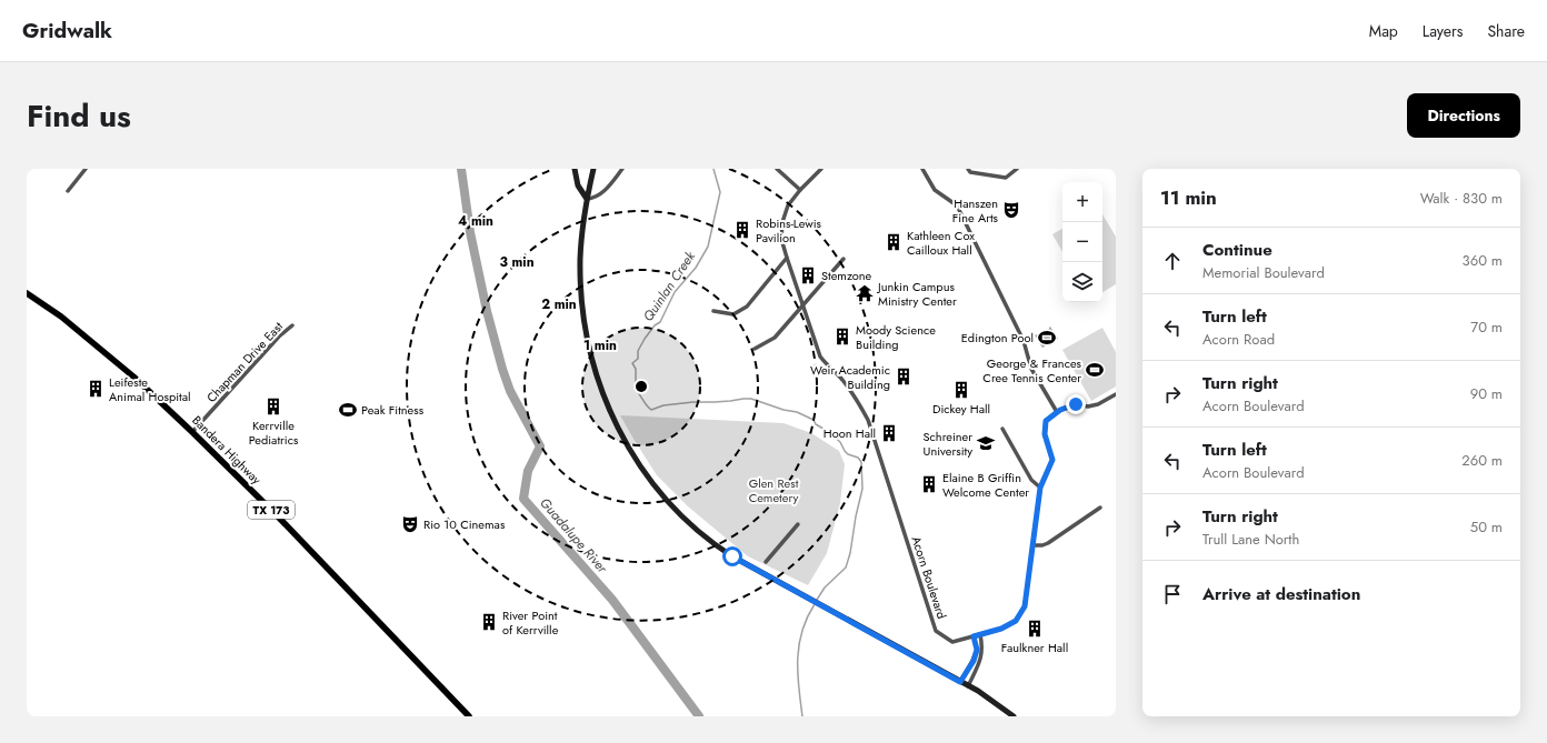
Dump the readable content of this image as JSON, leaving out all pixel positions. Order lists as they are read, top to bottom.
{
  "streets": {
    "main road": ["Bandera Highway", "TX 173"],
    "street": ["Chapman Drive East", "Acorn Boulevard"]
  },
  "crossings": [
    ["Chapman Drive East", "Bandera Highway"]
  ],
  "water": ["Quinlan Creek", "Guadalupe River"],
  "parks": ["Glen Rest Cemetery"],
  "places": {
    "theatre": ["Hanszen Fine Arts", "Rio 10 Cinemas"],
    "building": [
      "Robins-Lewis Pavilion",
      "Kathleen Cox Cailloux Hall",
      "Stemzone",
      "Moody Science Building",
      "Weir Academic Building",
      "Leifeste Animal Hospital",
      "Dickey Hall",
      "Kerrville Pediatrics",
      "Hoon Hall",
      "Elaine B Griffin Welcome Center",
      "River Point of Kerrville",
      "Faulkner Hall"
    ],
    "temple": ["Junkin Campus Ministry Center"],
    "sports": ["Edington Pool", "George & Frances Cree Tennis Center", "Peak Fitness"],
    "school or university": ["Schreiner University"]
  },
  "page": {
    "header": "Gridwalk",
    "nav": ["Map", "Layers", "Share"],
    "title": "Find us",
    "buttons": "Directions",
    "heading": ["11 min", "Walk · 830 m"],
    "map_buttons": ["+", "−"],
    "list": [
      ["Continue", "Memorial Boulevard", "360 m"],
      ["Turn left", "Acorn Road", "70 m"],
      ["Turn right", "Acorn Boulevard", "90 m"],
      ["Turn left", "Acorn Boulevard", "260 m"],
      ["Turn right", "Trull Lane North", "50 m"],
      "Arrive at destination"
    ]
  },
  "rings": [
    "4 min",
    "3 min",
    "2 min",
    "1 min"
  ]
}
